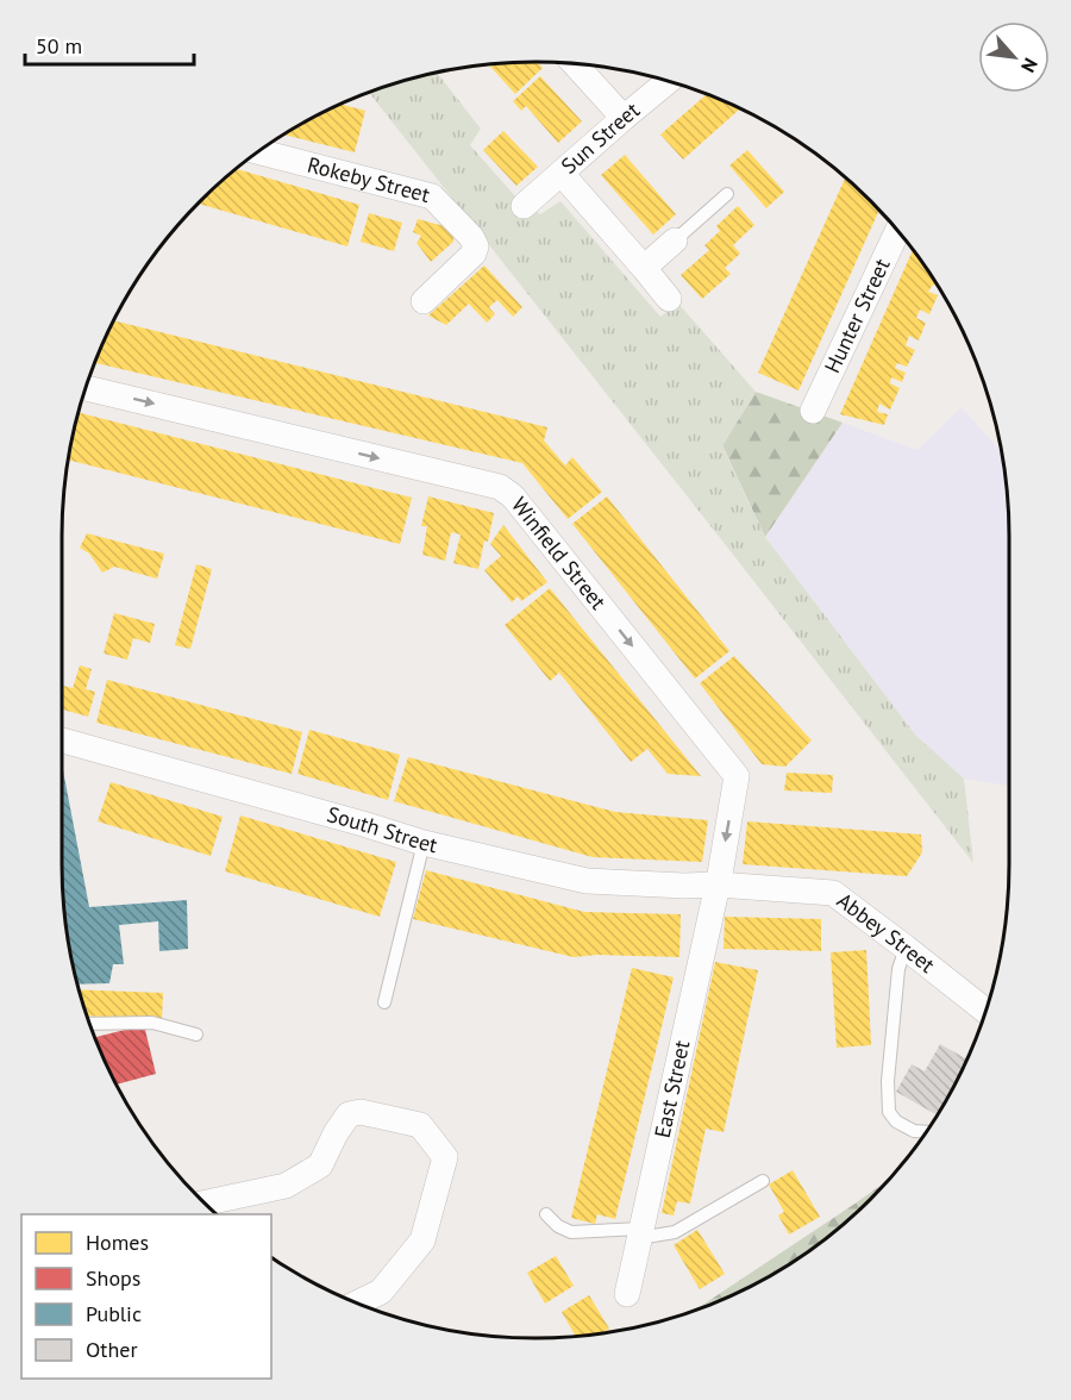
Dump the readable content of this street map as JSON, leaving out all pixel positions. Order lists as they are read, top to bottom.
{
  "streets": {
    "street": [
      "Sun Street",
      "Rokeby Street",
      "Hunter Street",
      "Winfield Street",
      "South Street",
      "Abbey Street",
      "East Street"
    ]
  },
  "crossings": [
    ["Winfield Street", "South Street"],
    ["Winfield Street", "Abbey Street"],
    ["Winfield Street", "East Street"],
    ["South Street", "Abbey Street"],
    ["South Street", "East Street"],
    ["Abbey Street", "East Street"]
  ],
  "one_way": ["Winfield Street"],
  "legend": [
    "Homes",
    "Shops",
    "Public",
    "Other"
  ],
  "scale_bar": "50 m",
  "north": "bottom right"
}
